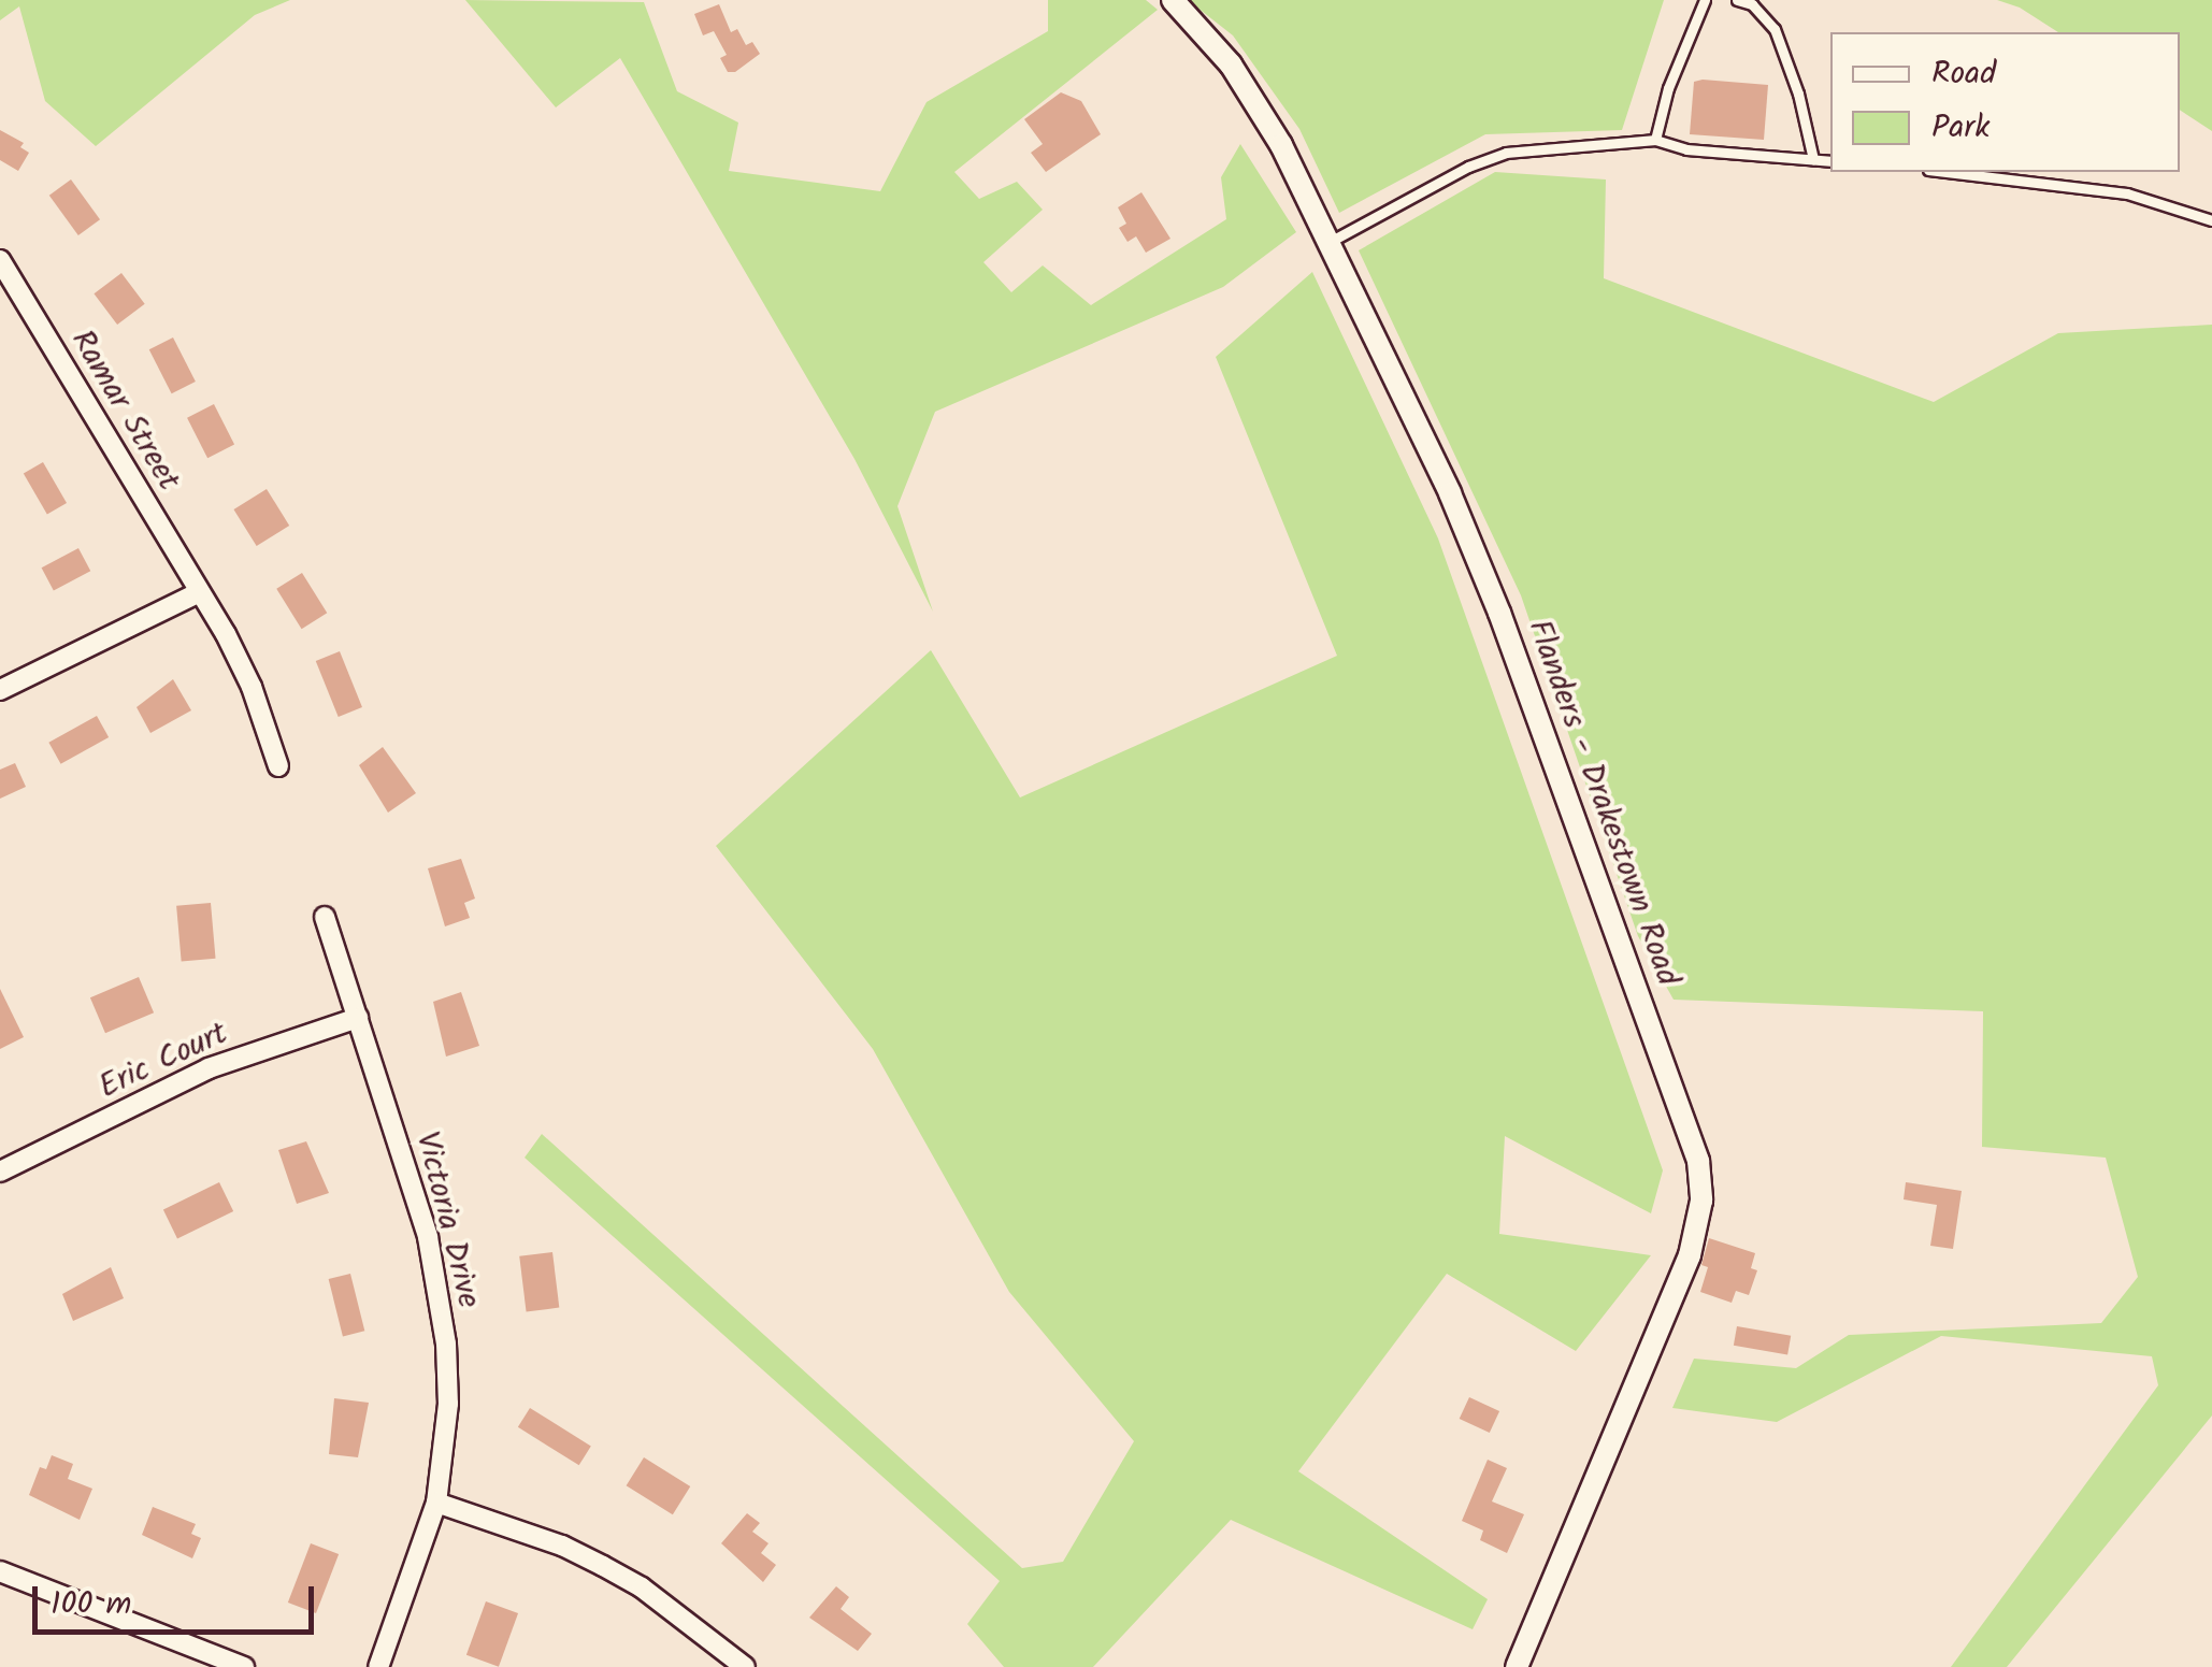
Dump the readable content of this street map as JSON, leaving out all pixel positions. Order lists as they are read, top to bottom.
{
  "streets": {
    "street": [
      "Ramar Street",
      "Flanders - Drakestown Road",
      "Eric Court",
      "Victoria Drive"
    ]
  },
  "crossings": [
    ["Eric Court", "Victoria Drive"]
  ],
  "legend": ["Road", "Park"],
  "scale_bar": "100 m"
}
